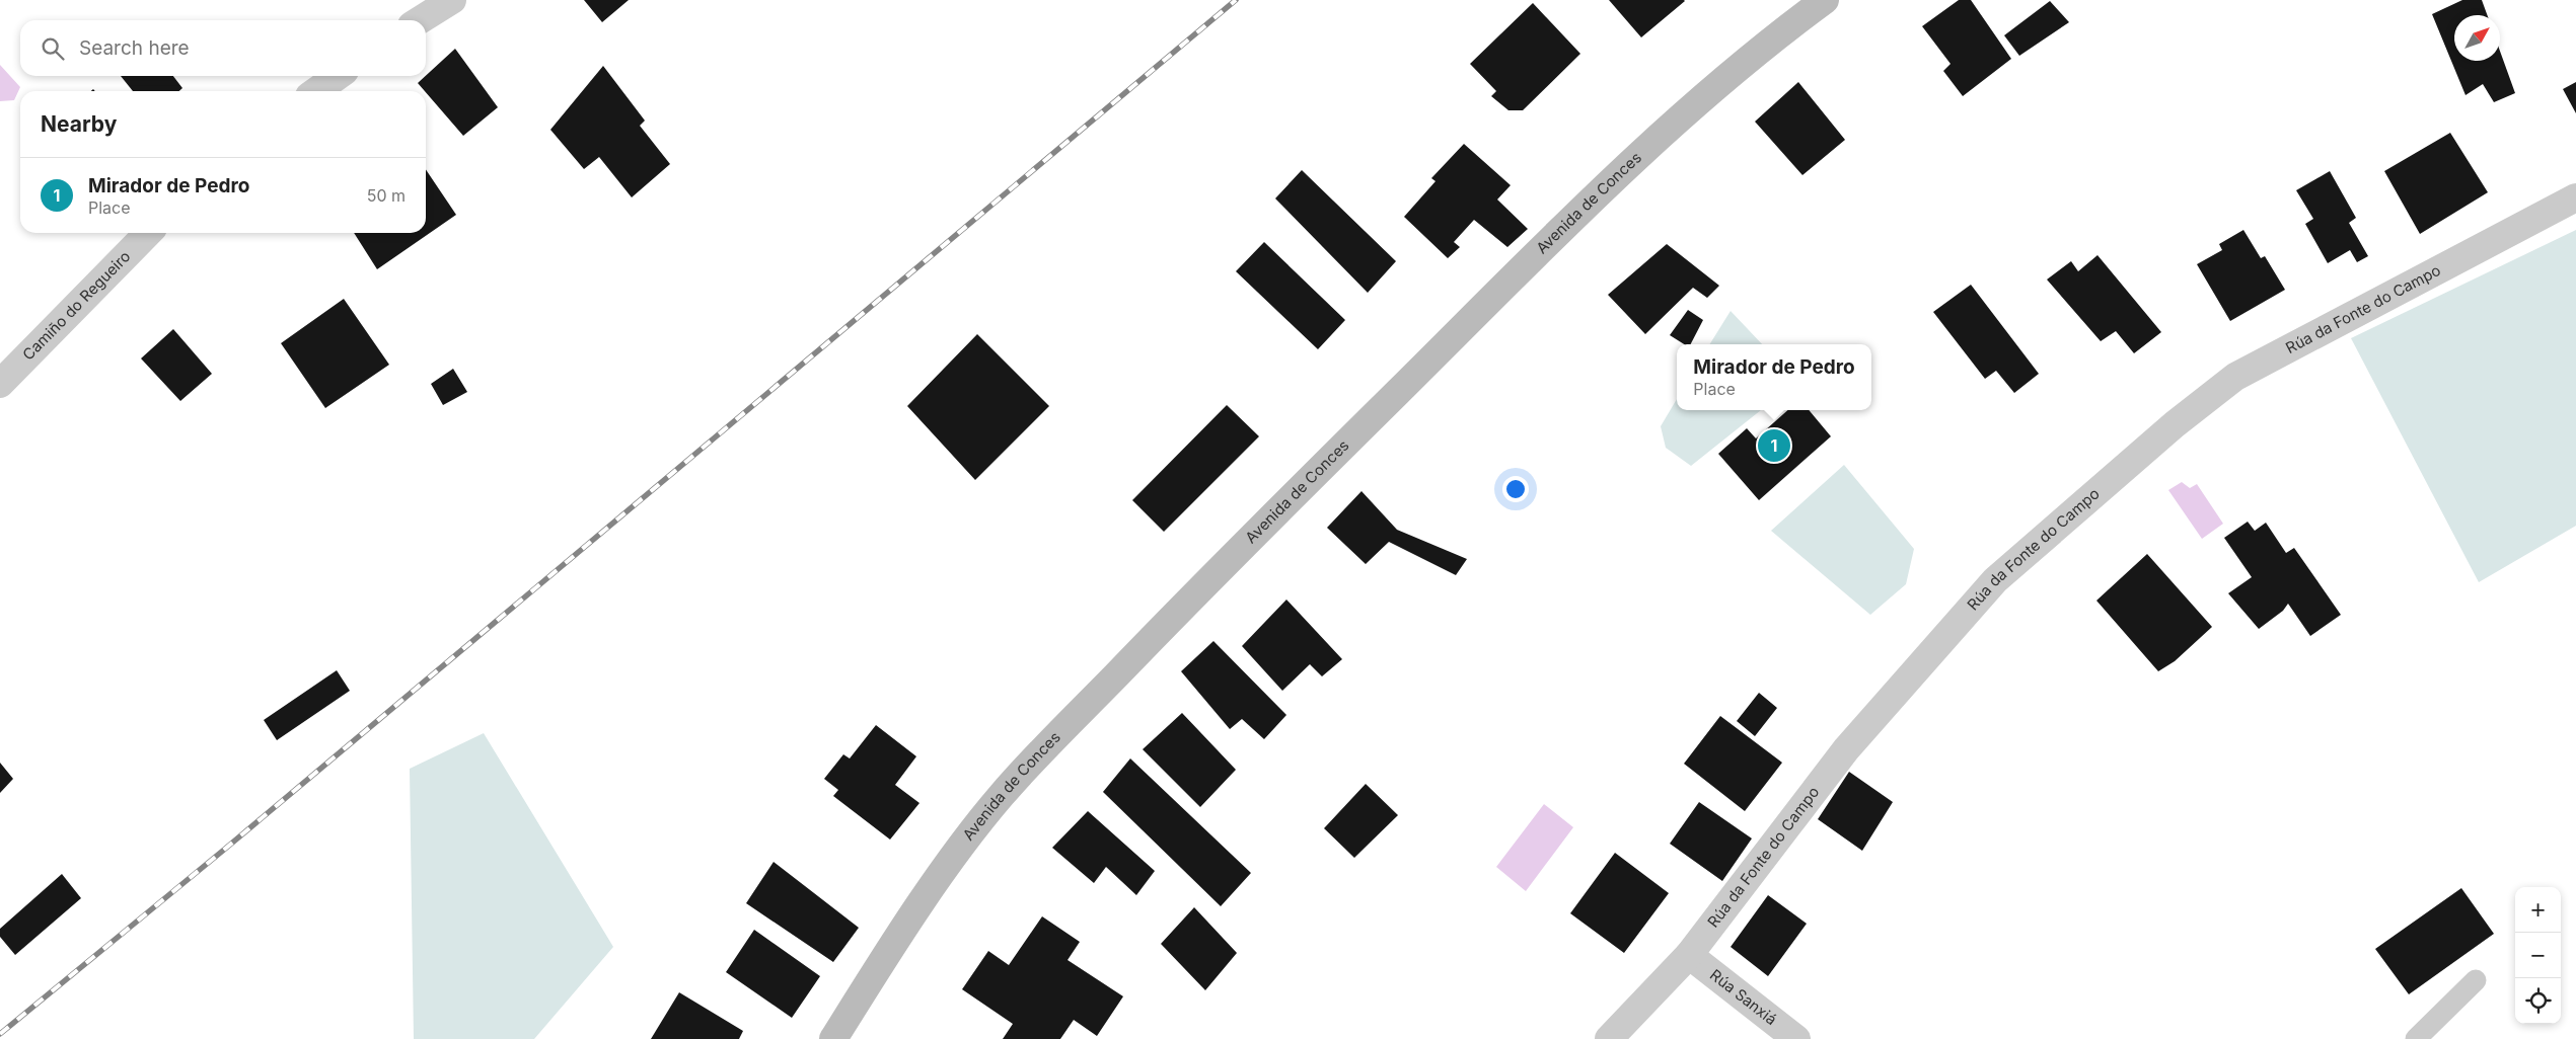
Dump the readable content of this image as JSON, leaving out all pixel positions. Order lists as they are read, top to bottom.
{
  "streets": {
    "main road": ["Avenida de Conces"],
    "street": ["Camiño do Regueiro", "Rúa da Fonte do Campo", "Rúa Sanxiá"]
  },
  "crossings": [
    ["Rúa da Fonte do Campo", "Rúa Sanxiá"]
  ],
  "north": "top right",
  "page": {
    "search": "Search here",
    "heading": "Nearby",
    "list": [
      {
        "mark": "1",
        "name": "Mirador de Pedro",
        "note": "Place",
        "value": "50 m"
      }
    ],
    "popup": ["Mirador de Pedro", "Place"],
    "pins": "1",
    "map_buttons": ["+", "−"]
  }
}
